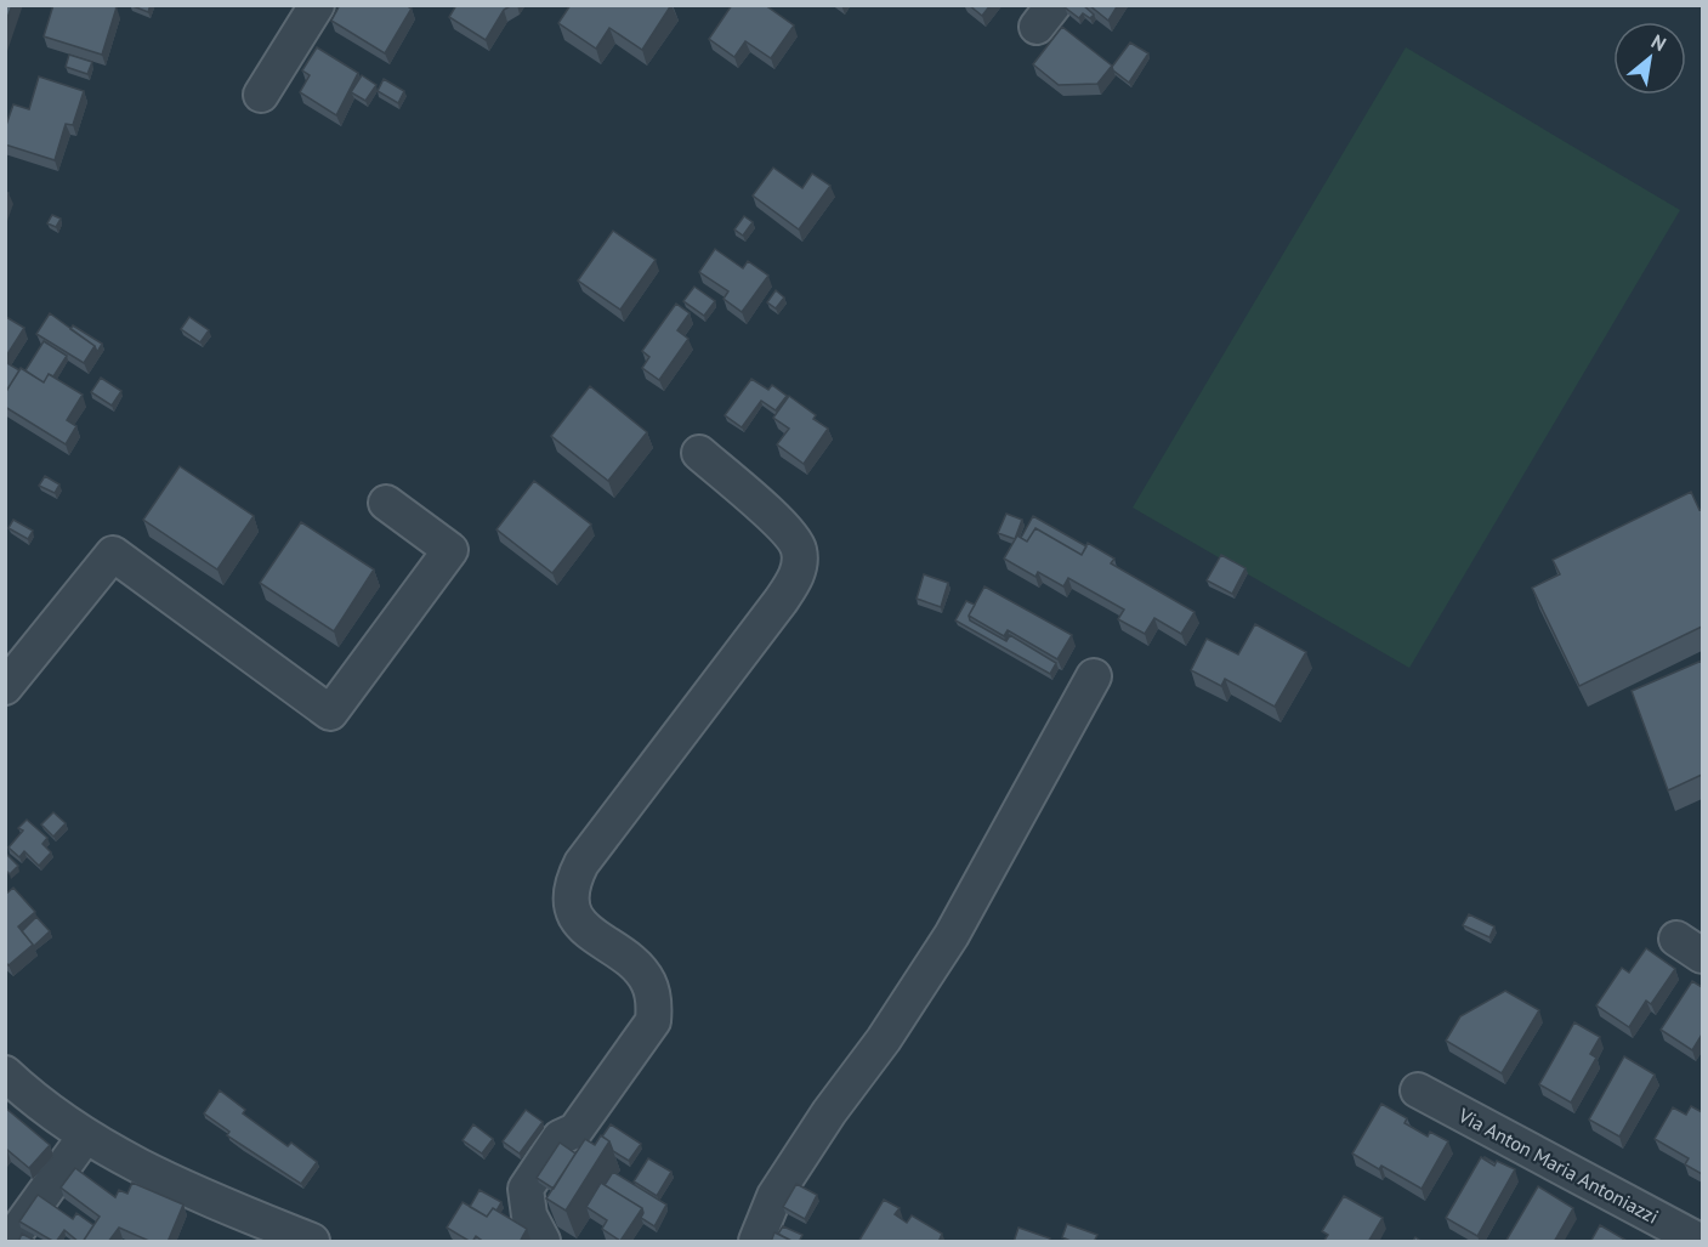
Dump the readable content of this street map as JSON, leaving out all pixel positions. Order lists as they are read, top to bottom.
{
  "streets": {
    "street": ["Via Anton Maria Antoniazzi"]
  },
  "north": "top right"
}
